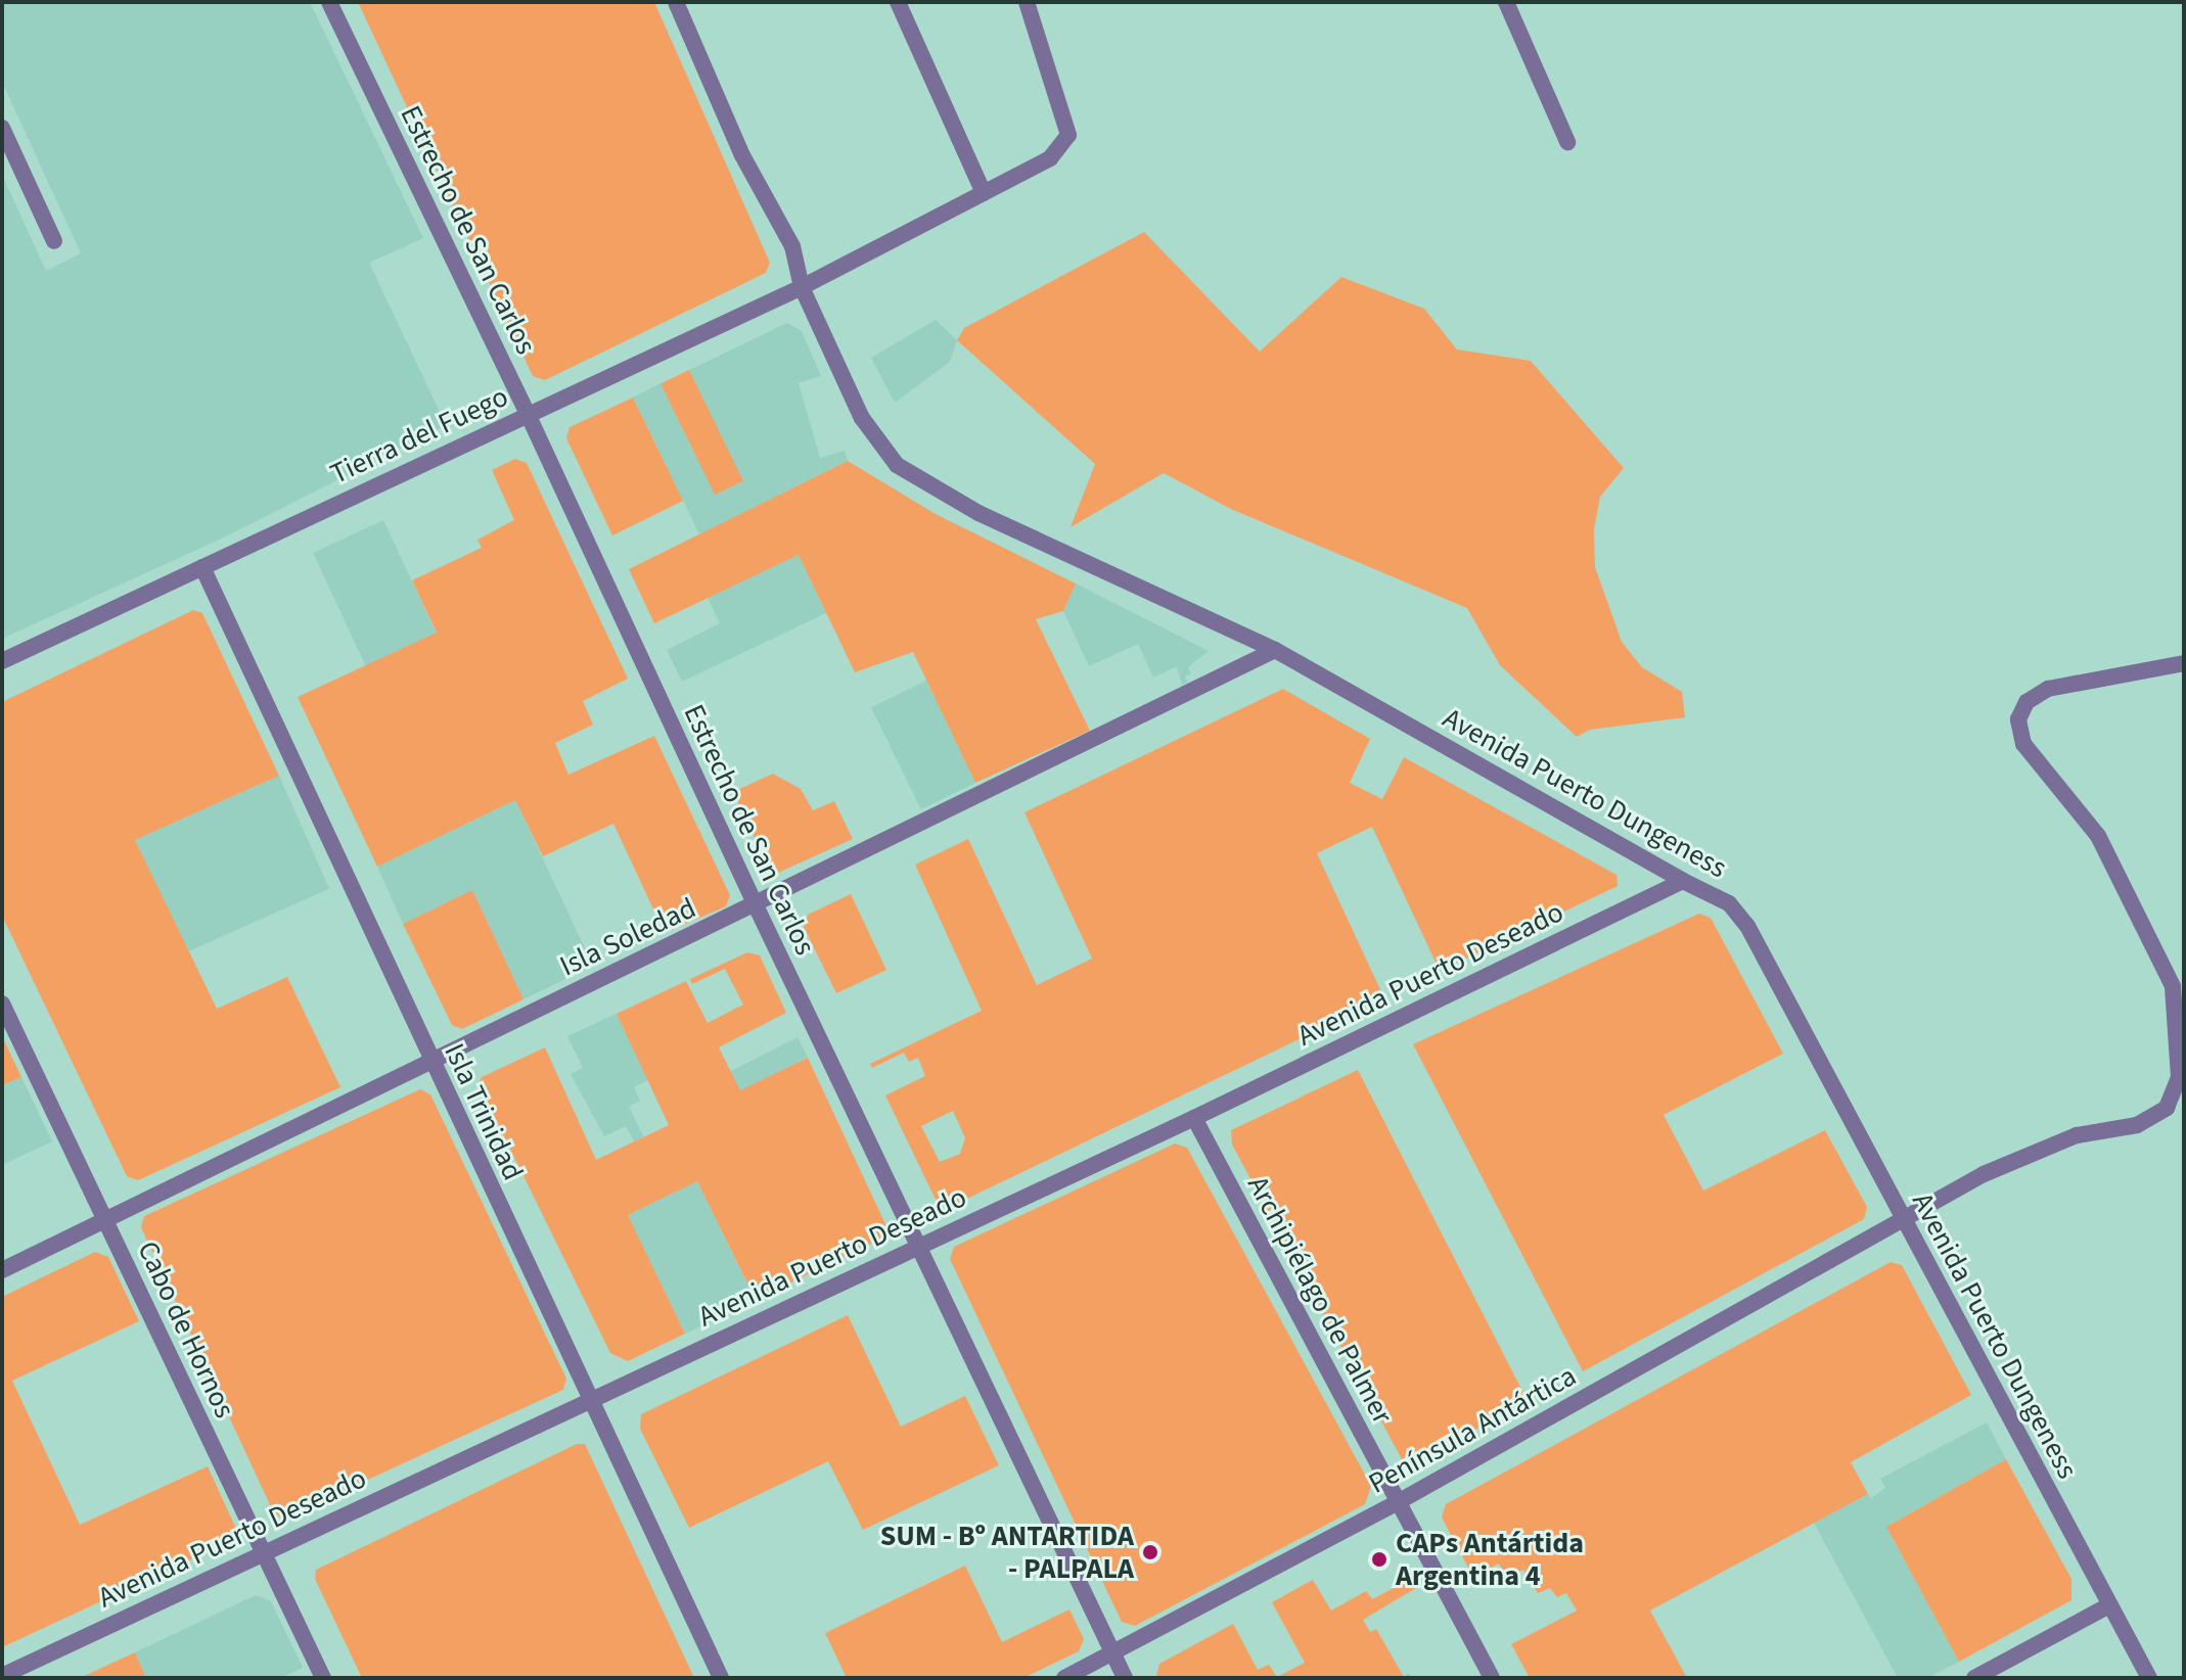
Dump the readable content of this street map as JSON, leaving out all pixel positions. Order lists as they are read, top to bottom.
{
  "streets": {
    "street": [
      "Estrecho de San Carlos",
      "Tierra del Fuego",
      "Avenida Puerto Dungeness",
      "Isla Soledad",
      "Avenida Puerto Deseado",
      "Isla Trinidad",
      "Archipiélago de Palmer",
      "Cabo de Hornos",
      "Península Antártica"
    ]
  },
  "crossings": [
    ["Estrecho de San Carlos", "Tierra del Fuego"],
    ["Estrecho de San Carlos", "Isla Soledad"],
    ["Estrecho de San Carlos", "Avenida Puerto Deseado"],
    ["Estrecho de San Carlos", "Península Antártica"],
    ["Tierra del Fuego", "Avenida Puerto Dungeness"],
    ["Tierra del Fuego", "Isla Trinidad"],
    ["Avenida Puerto Dungeness", "Isla Soledad"],
    ["Avenida Puerto Dungeness", "Avenida Puerto Deseado"],
    ["Avenida Puerto Dungeness", "Península Antártica"],
    ["Isla Soledad", "Isla Trinidad"],
    ["Isla Soledad", "Cabo de Hornos"],
    ["Avenida Puerto Deseado", "Isla Trinidad"],
    ["Avenida Puerto Deseado", "Archipiélago de Palmer"],
    ["Avenida Puerto Deseado", "Cabo de Hornos"],
    ["Archipiélago de Palmer", "Península Antártica"]
  ],
  "places": ["SUM - Bº ANTARTIDA - PALPALA", "CAPs Antártida Argentina 4"]
}
